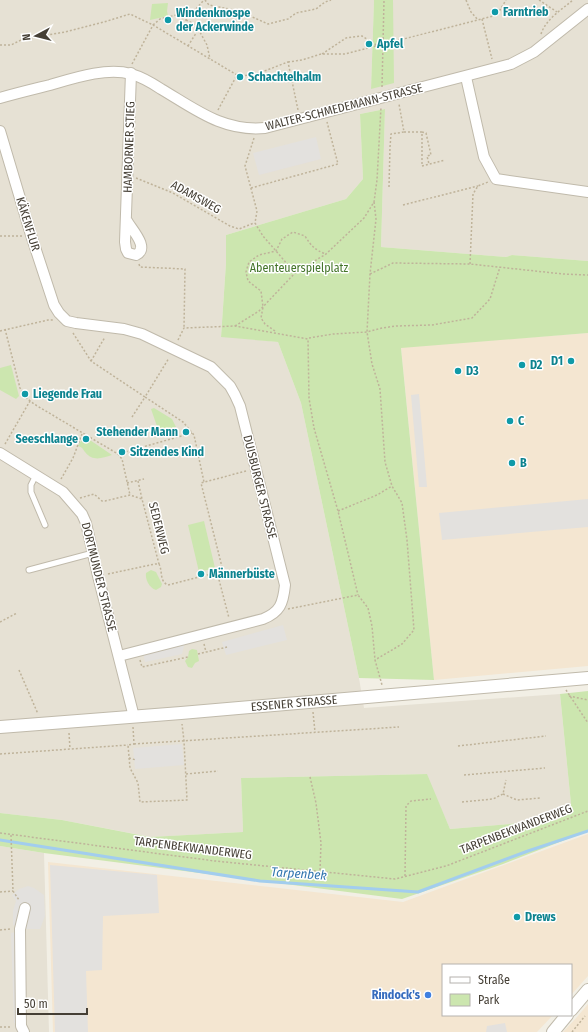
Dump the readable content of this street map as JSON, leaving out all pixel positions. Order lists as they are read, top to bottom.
{
  "streets": {
    "street": [
      "WALTER-SCHMEDEMANN-STRASSE",
      "HAMBORNER STIEG",
      "KÄKENFLUR",
      "DUISBURGER STRASSE",
      "DORTMUNDER STRASSE",
      "ESSENER STRASSE"
    ],
    "path": ["ADAMSWEG", "SEDENWEG", "TARPENBEKWANDERWEG"]
  },
  "crossings": [
    ["WALTER-SCHMEDEMANN-STRASSE", "HAMBORNER STIEG"],
    ["HAMBORNER STIEG", "ADAMSWEG"],
    ["KÄKENFLUR", "DUISBURGER STRASSE"],
    ["SEDENWEG", "DORTMUNDER STRASSE"],
    ["DORTMUNDER STRASSE", "ESSENER STRASSE"]
  ],
  "water": ["Tarpenbek"],
  "parks": ["Abenteuerspielplatz"],
  "places": [
    "Farntrieb",
    "Windenknospe der Ackerwinde",
    "Apfel",
    "Schachtelhalm",
    "D1",
    "D2",
    "D3",
    "Liegende Frau",
    "C",
    "Stehender Mann",
    "Seeschlange",
    "Sitzendes Kind",
    "B",
    "Männerbüste",
    "Drews",
    "Rindock's"
  ],
  "legend": ["Straße", "Park"],
  "scale_bar": "50 m",
  "north": "left"
}
